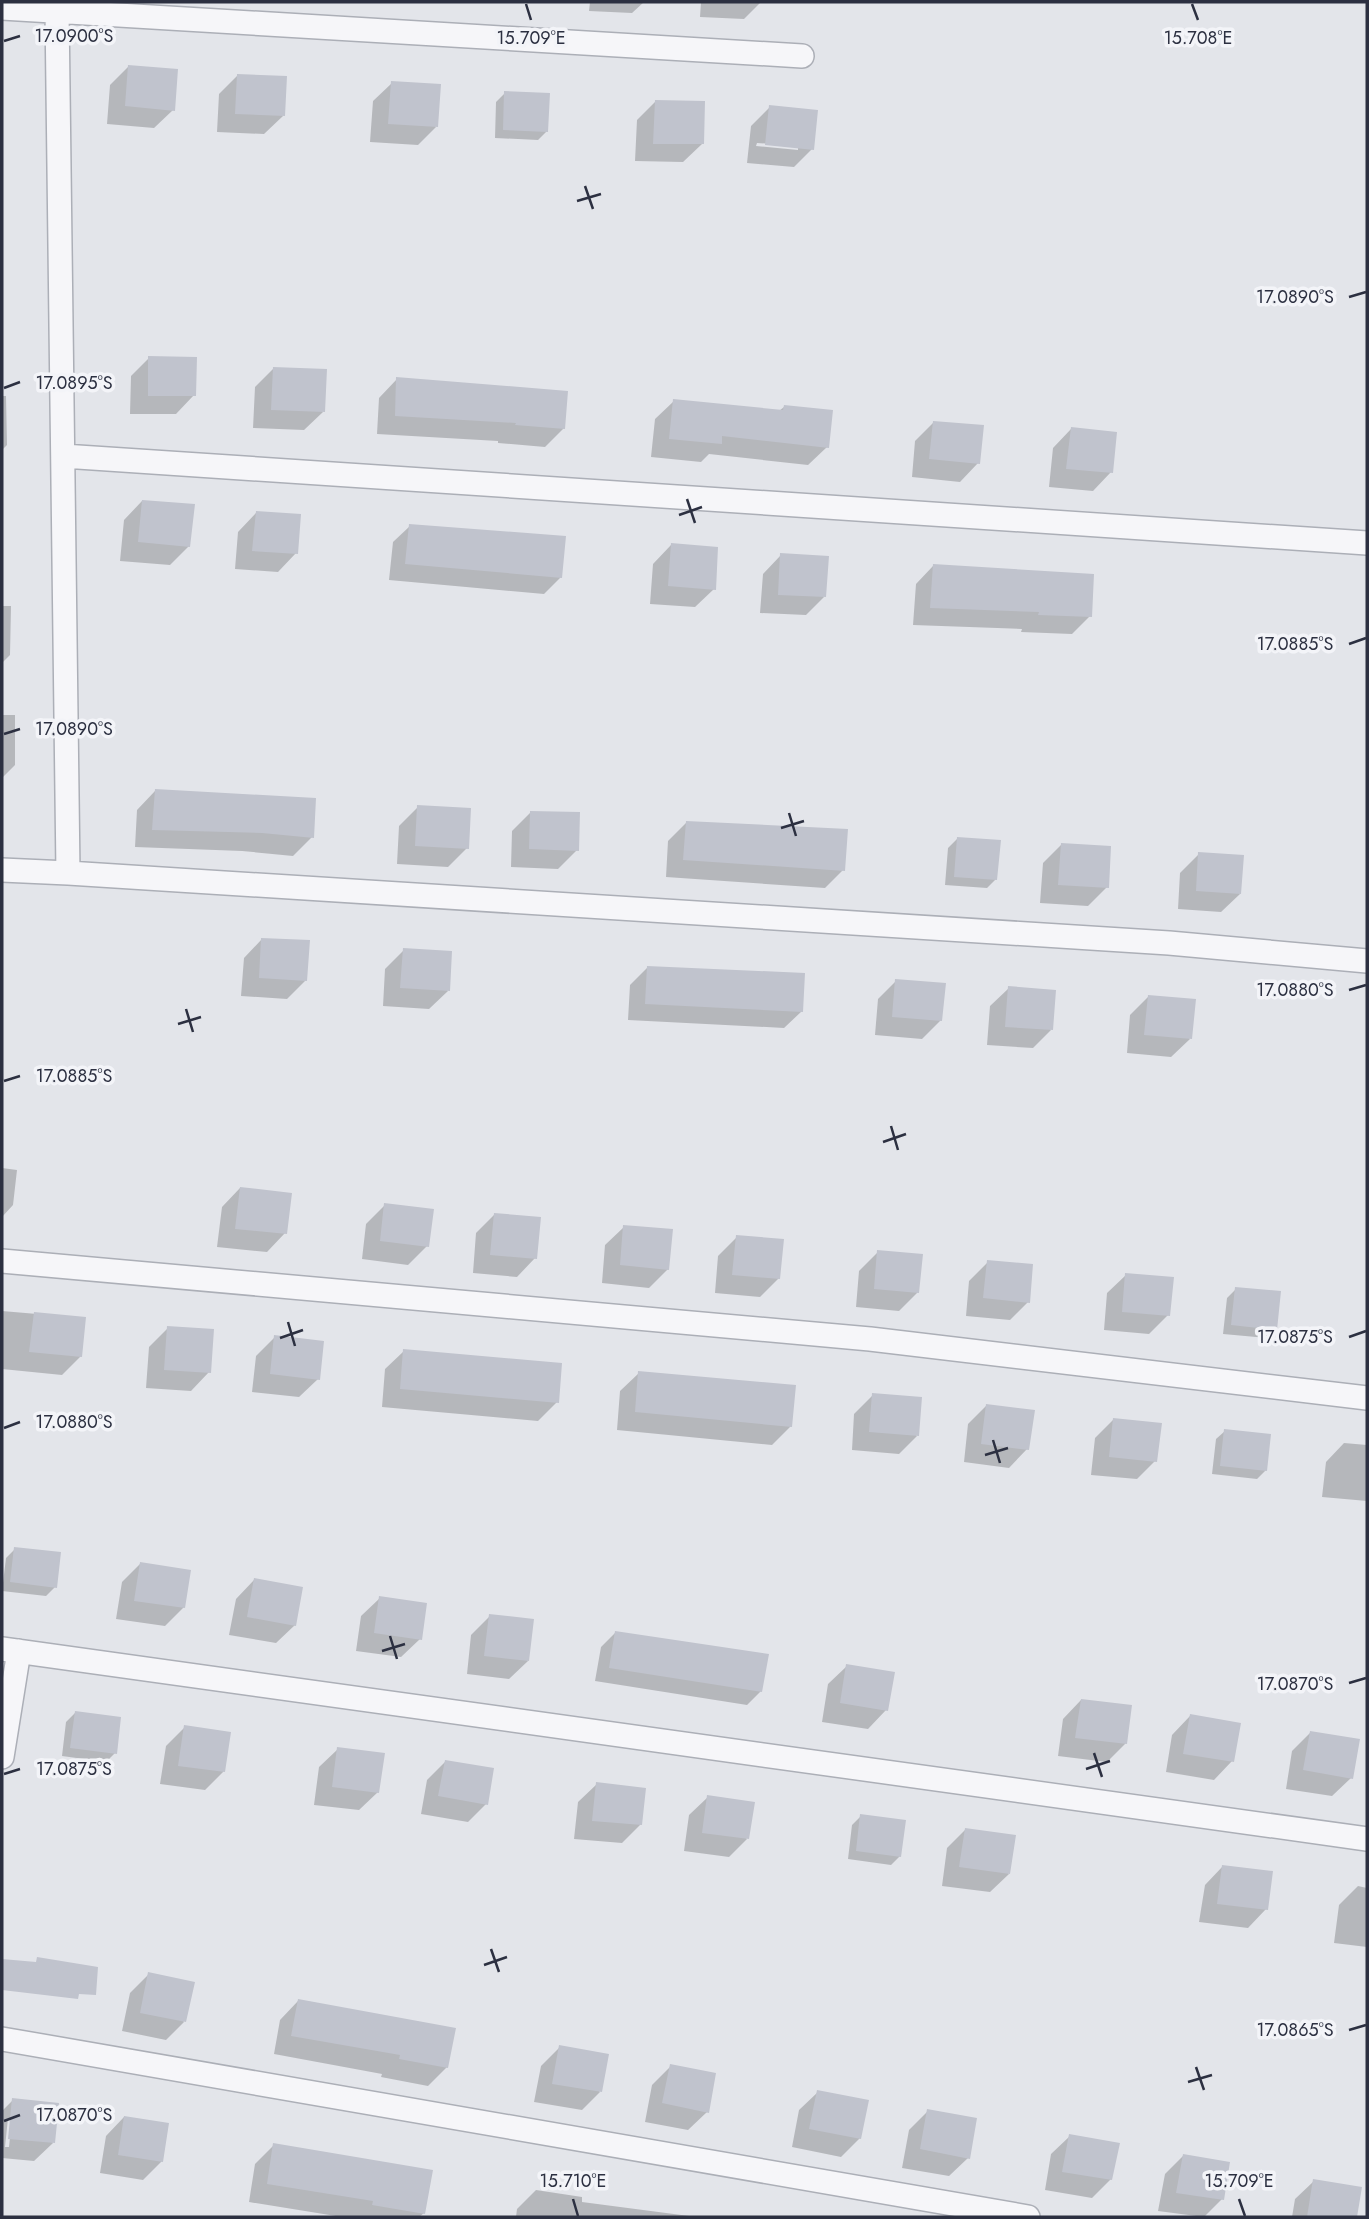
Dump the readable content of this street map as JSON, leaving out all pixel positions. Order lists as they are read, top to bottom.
{
  "coordinates": [
    "17.0900°S",
    "15.709°E",
    "15.708°E",
    "17.0890°S",
    "17.0895°S",
    "17.0885°S",
    "17.0880°S",
    "17.0875°S",
    "17.0870°S",
    "17.0865°S",
    "15.710°E"
  ]
}
